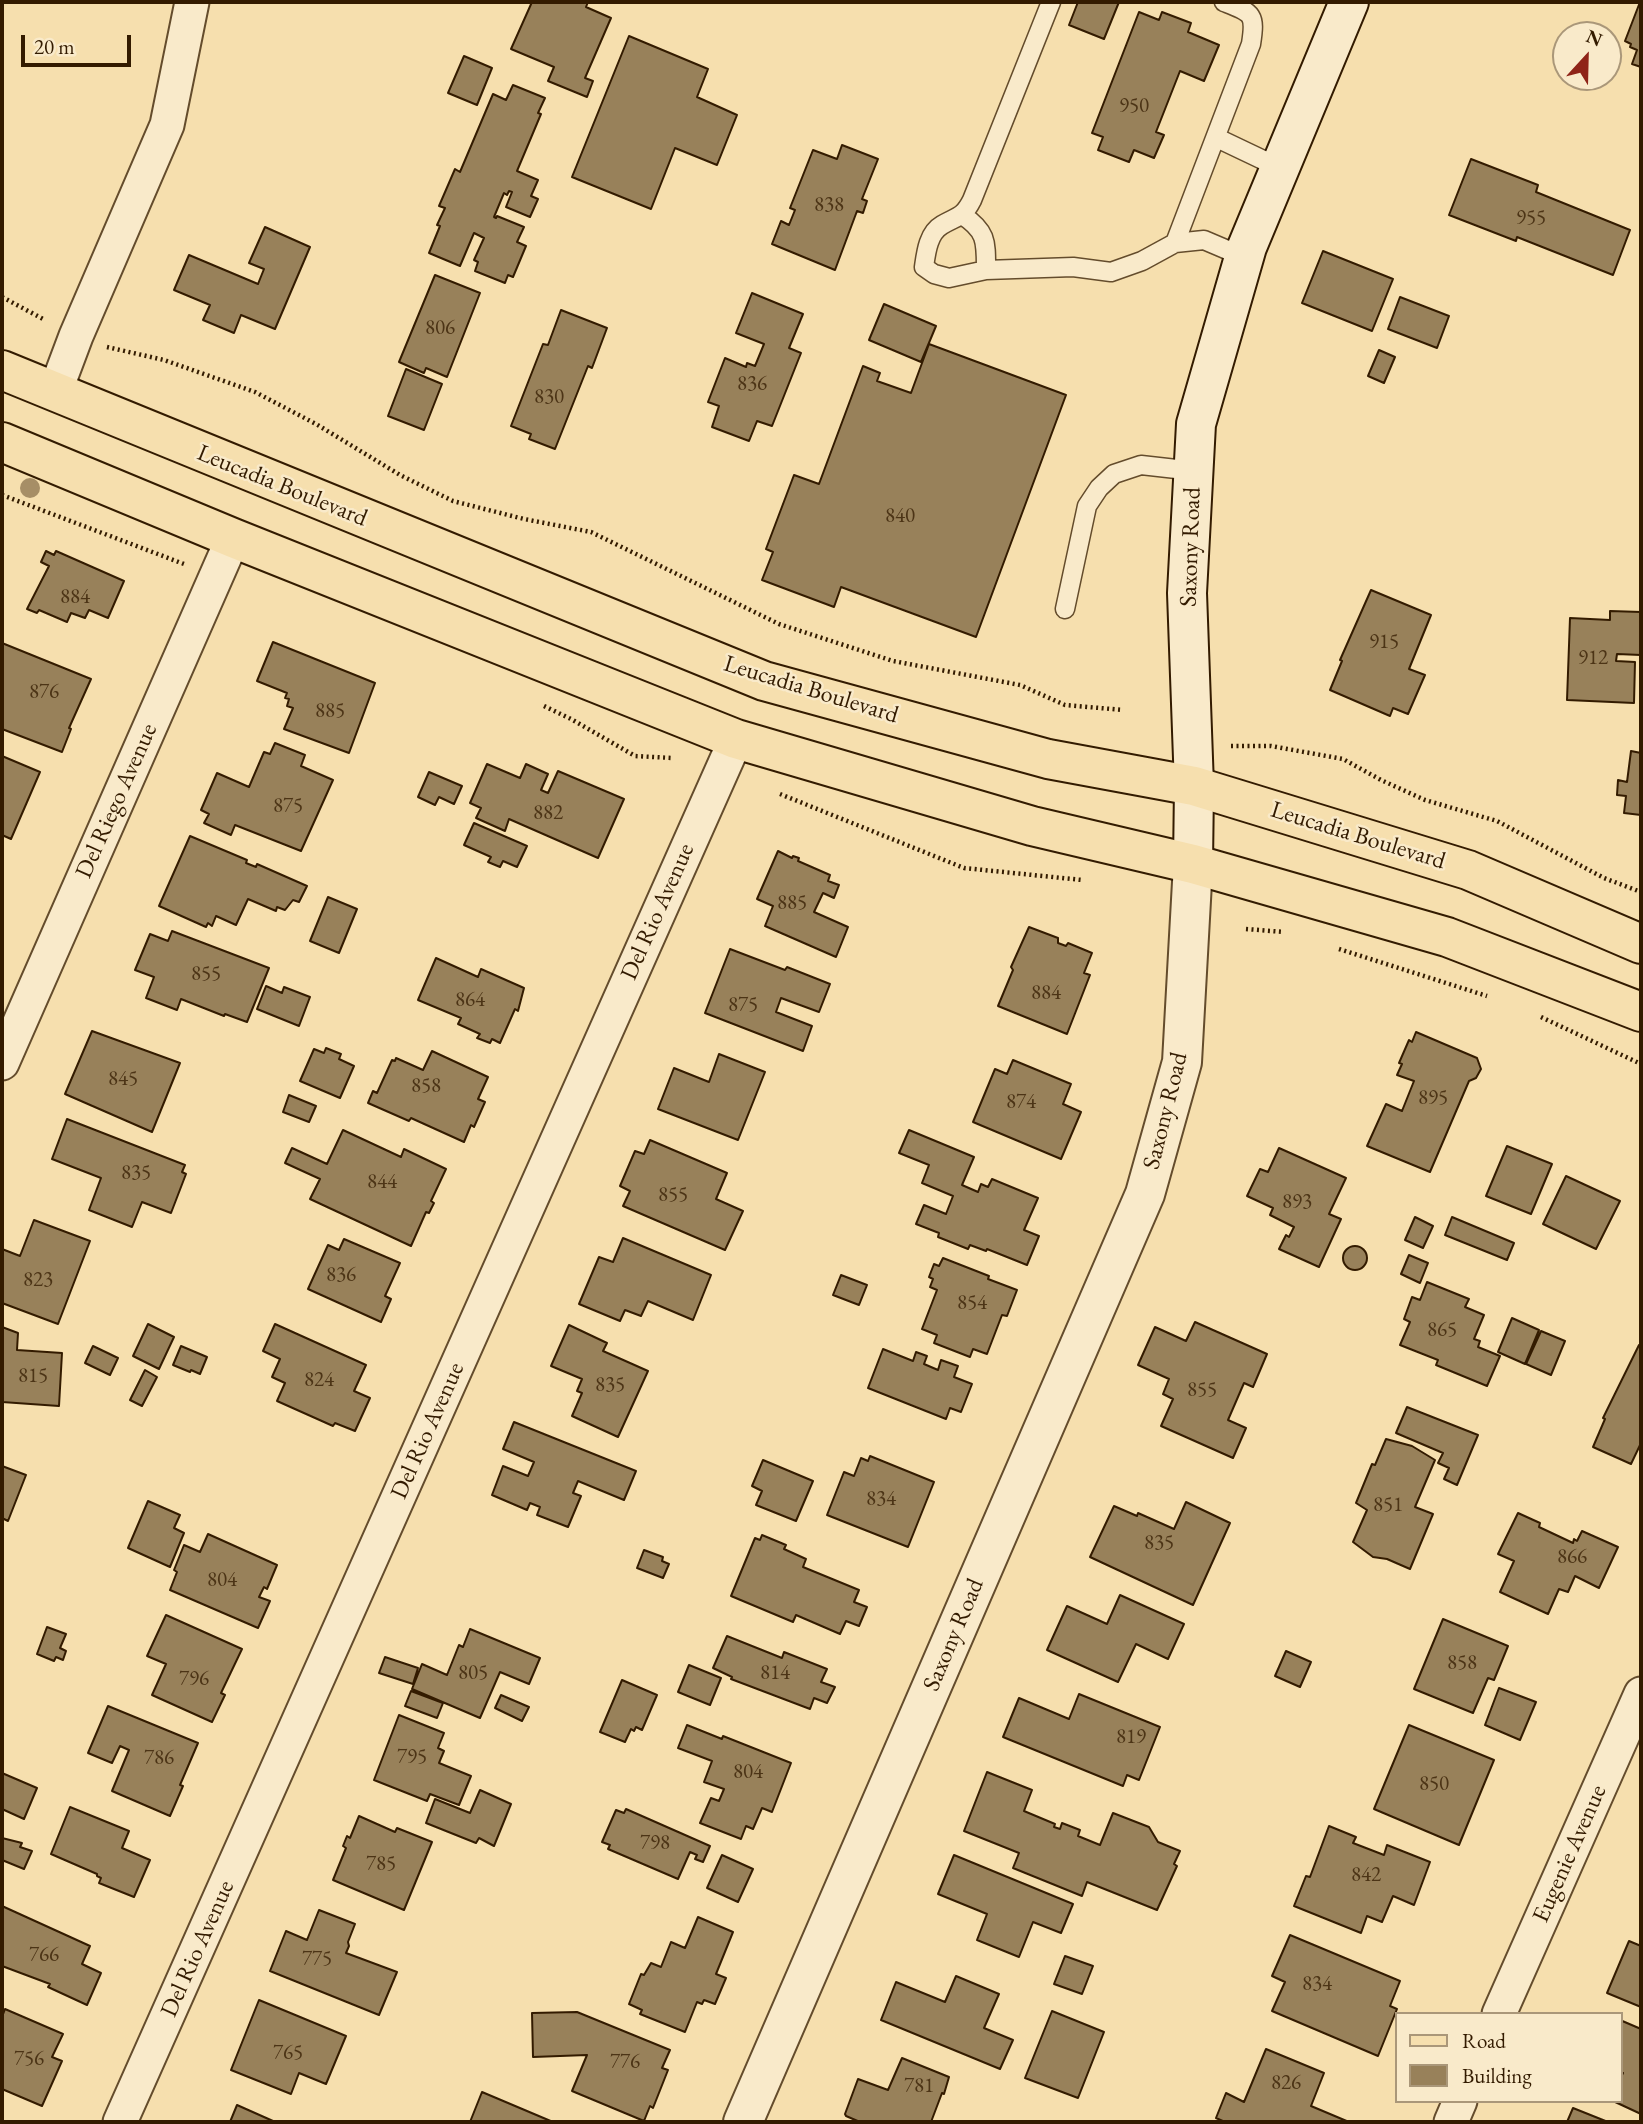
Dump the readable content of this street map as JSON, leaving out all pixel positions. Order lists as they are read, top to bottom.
{
  "streets": {
    "main road": ["Leucadia Boulevard"],
    "street": [
      "Saxony Road",
      "Del Riego Avenue",
      "Del Rio Avenue",
      "Eugenie Avenue"
    ]
  },
  "crossings": [
    ["Leucadia Boulevard", "Saxony Road"]
  ],
  "house_numbers": [
    "950",
    "838",
    "955",
    "806",
    "836",
    "830",
    "840",
    "884",
    "915",
    "912",
    "876",
    "885",
    "875",
    "882",
    "885",
    "855",
    "884",
    "864",
    "875",
    "845",
    "858",
    "895",
    "874",
    "835",
    "844",
    "855",
    "893",
    "836",
    "823",
    "854",
    "865",
    "815",
    "824",
    "835",
    "855",
    "834",
    "851",
    "835",
    "866",
    "804",
    "858",
    "805",
    "814",
    "796",
    "819",
    "795",
    "786",
    "804",
    "850",
    "798",
    "785",
    "842",
    "766",
    "775",
    "834",
    "765",
    "756",
    "776",
    "826",
    "781"
  ],
  "legend": ["Road", "Building"],
  "scale_bar": "20 m",
  "north": "top"
}
